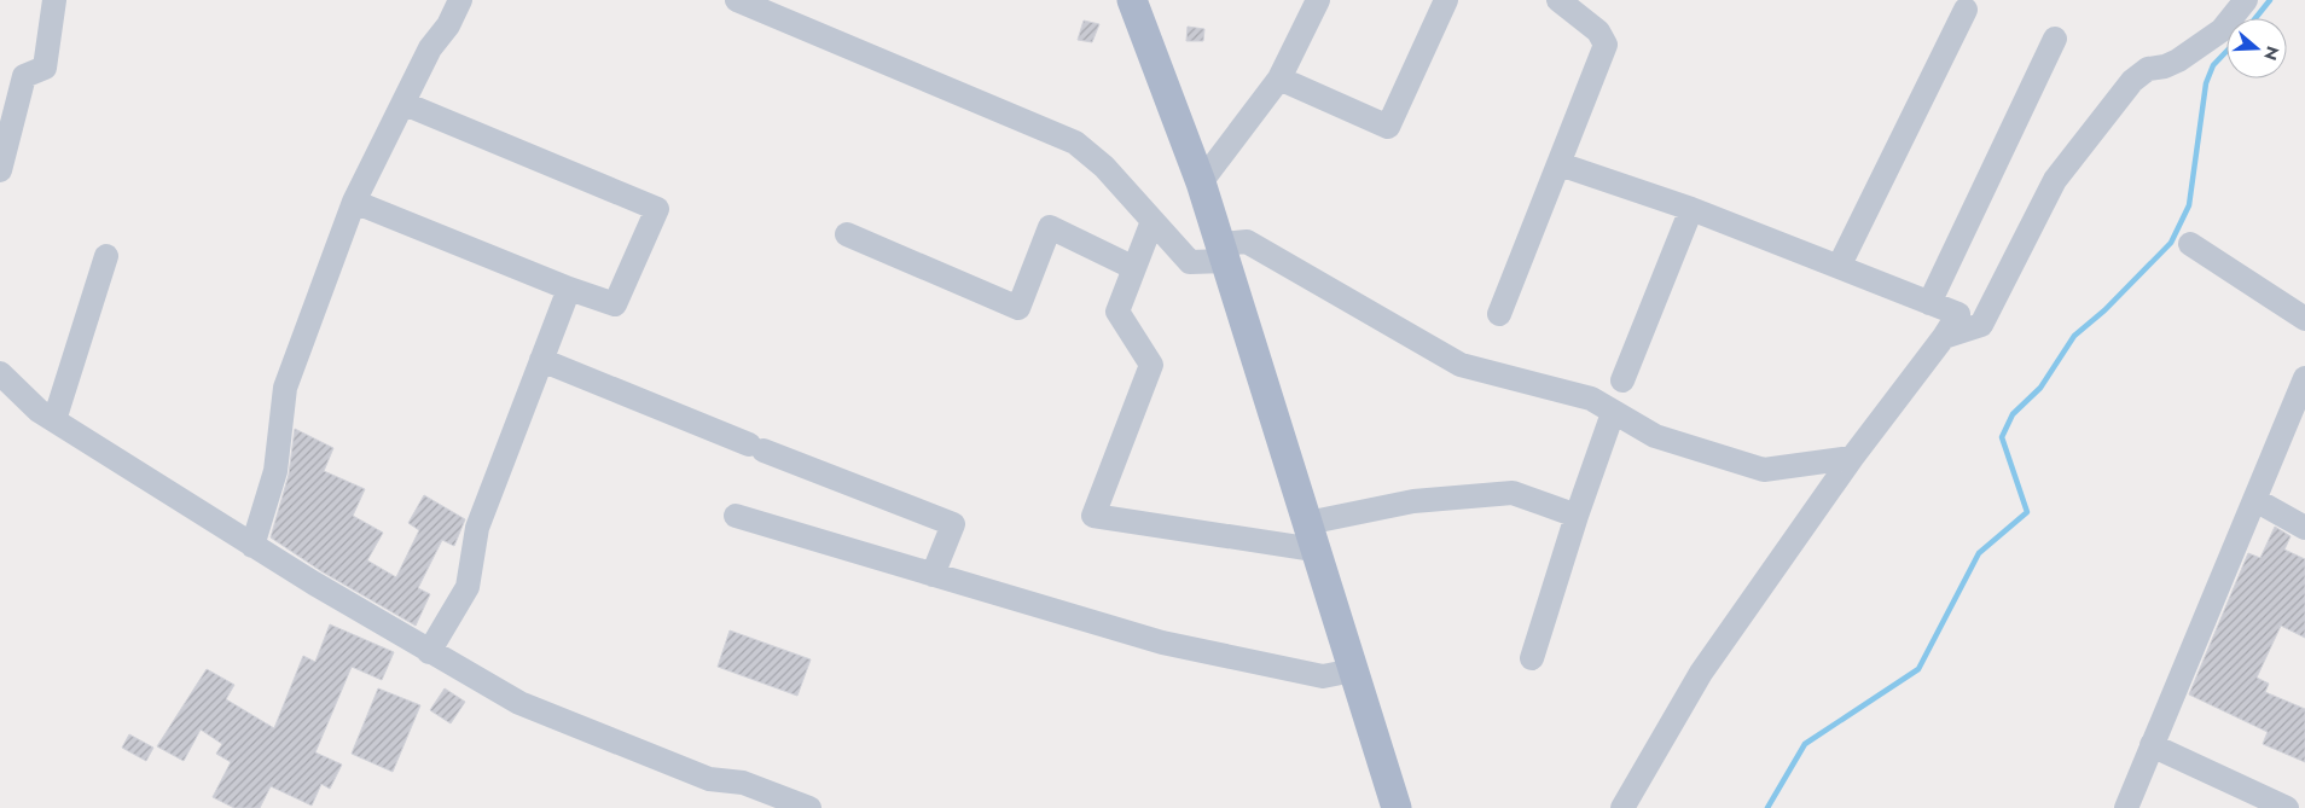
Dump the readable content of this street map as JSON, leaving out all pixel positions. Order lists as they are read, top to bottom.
{
  "north": "right"
}
